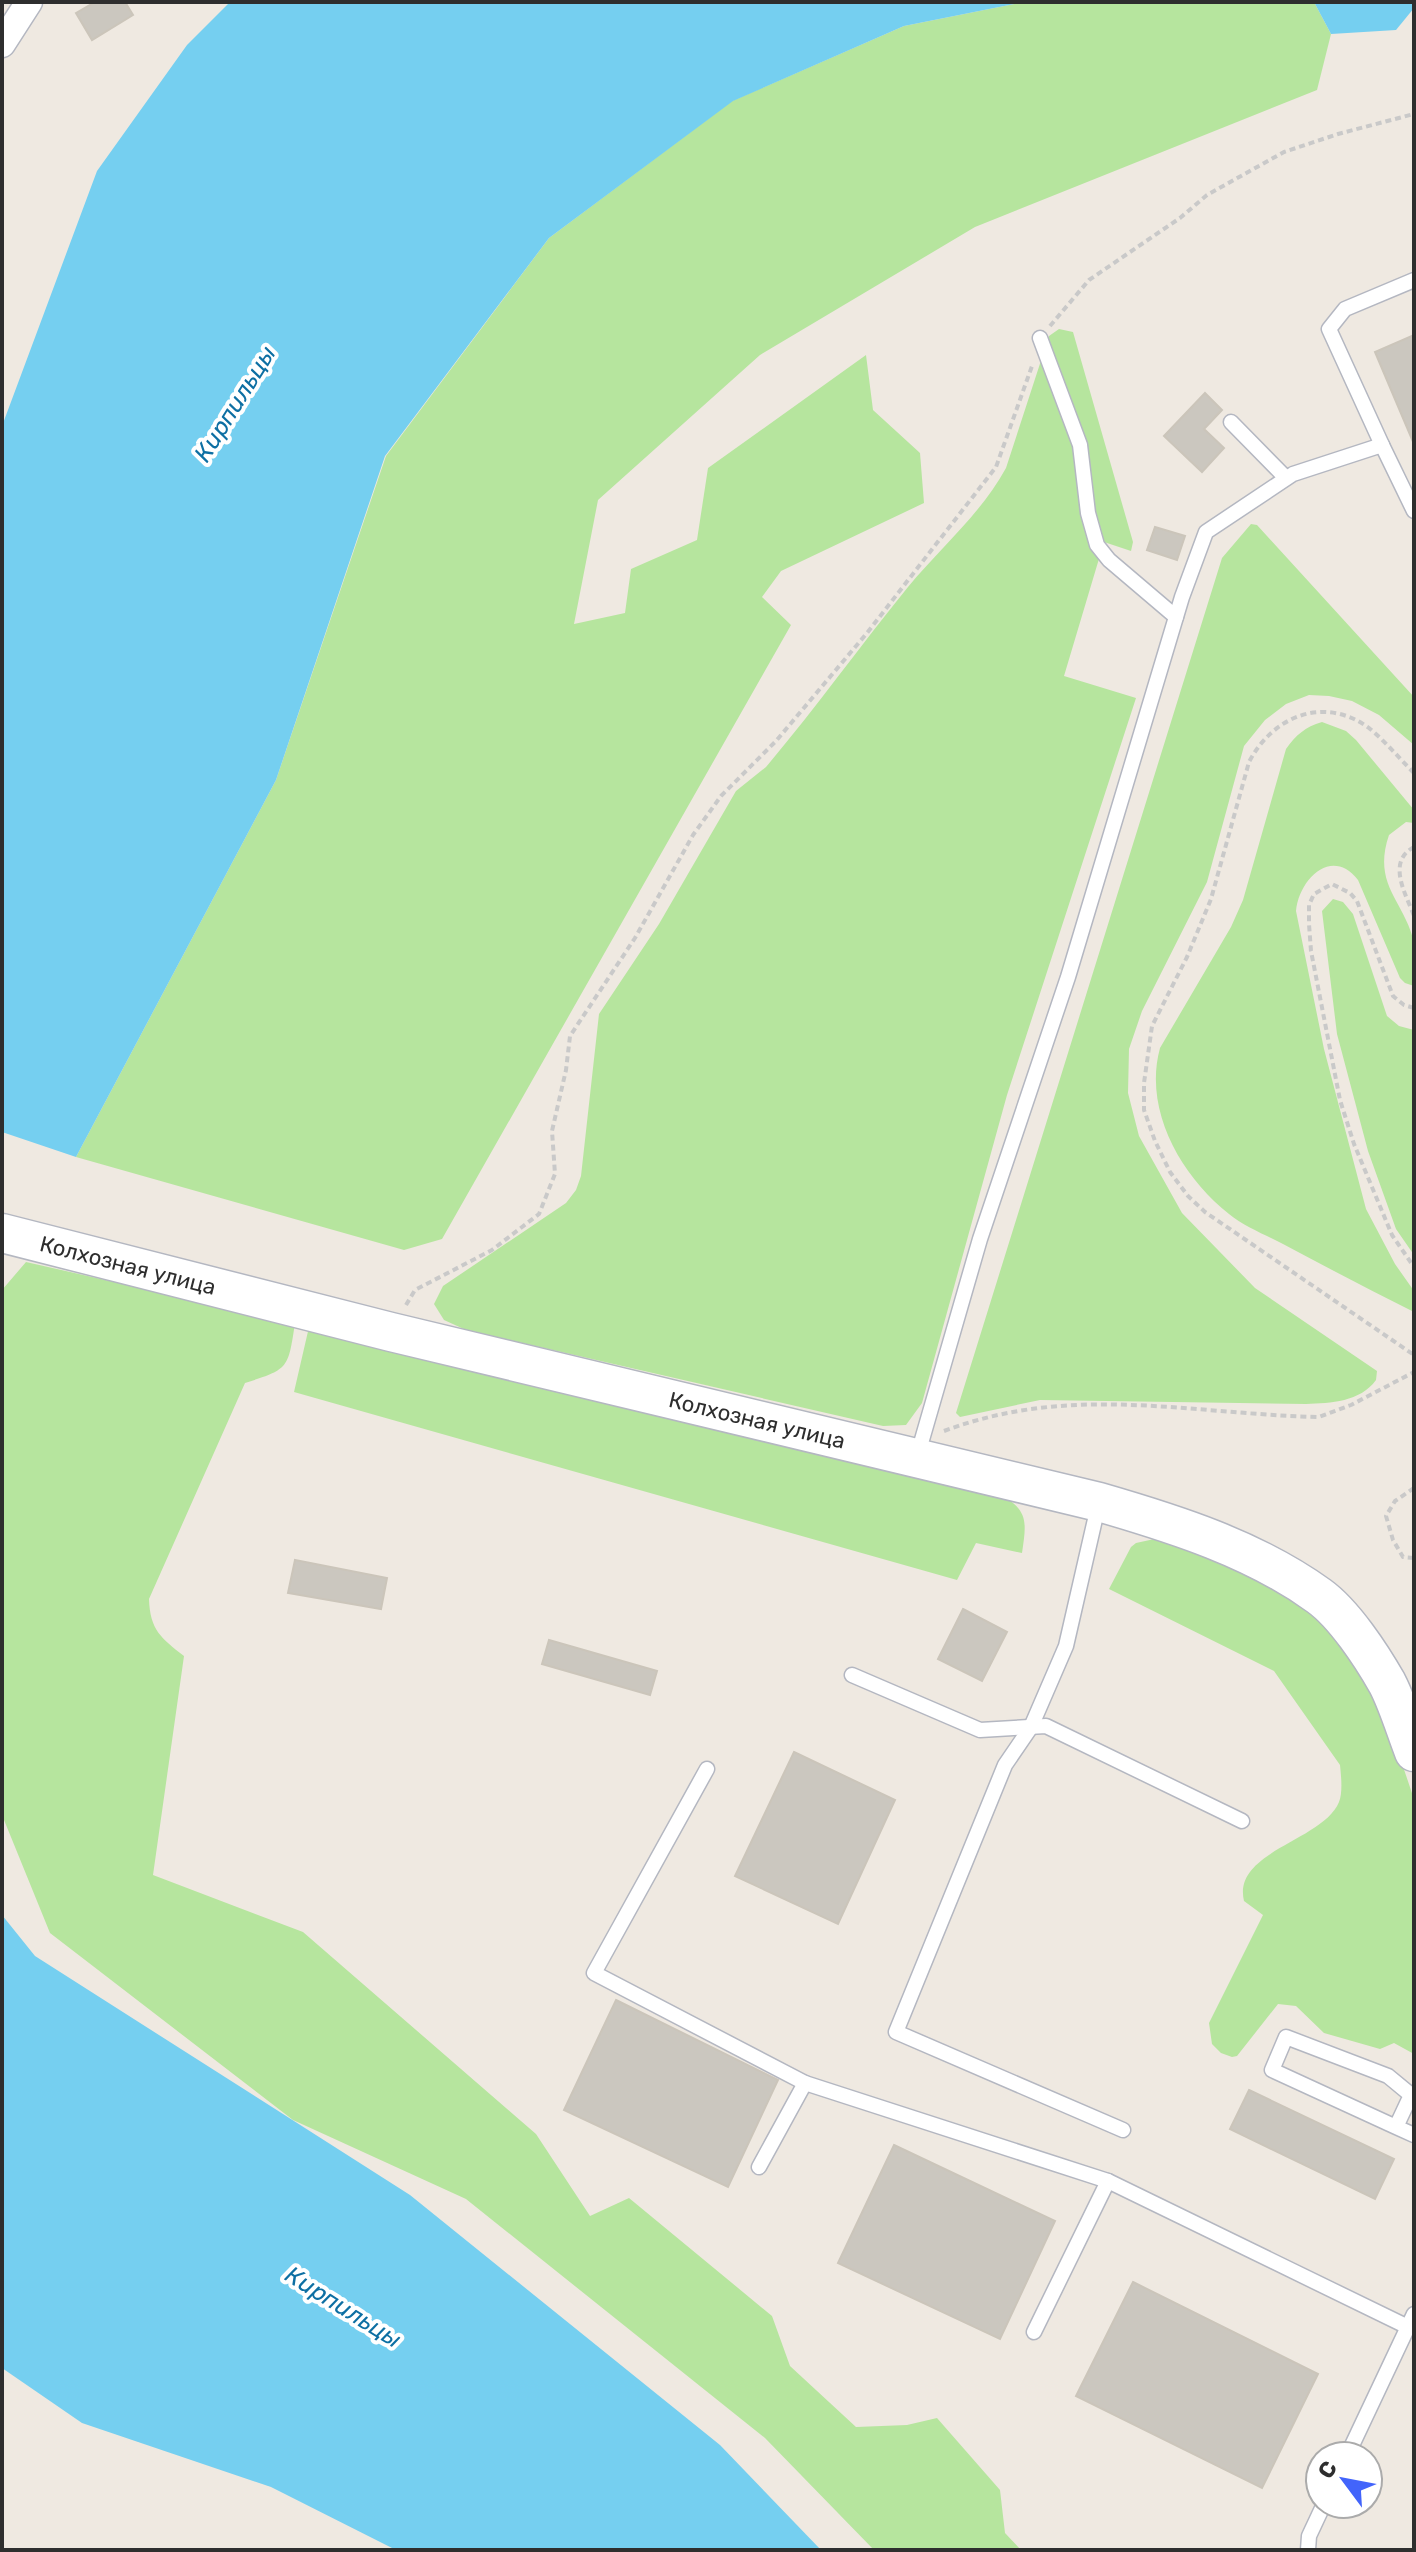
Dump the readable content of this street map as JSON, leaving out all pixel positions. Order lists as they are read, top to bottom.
{
  "streets": {
    "main road": ["Колхозная улица"]
  },
  "water": ["Кирпильцы"],
  "north": "top left"
}
